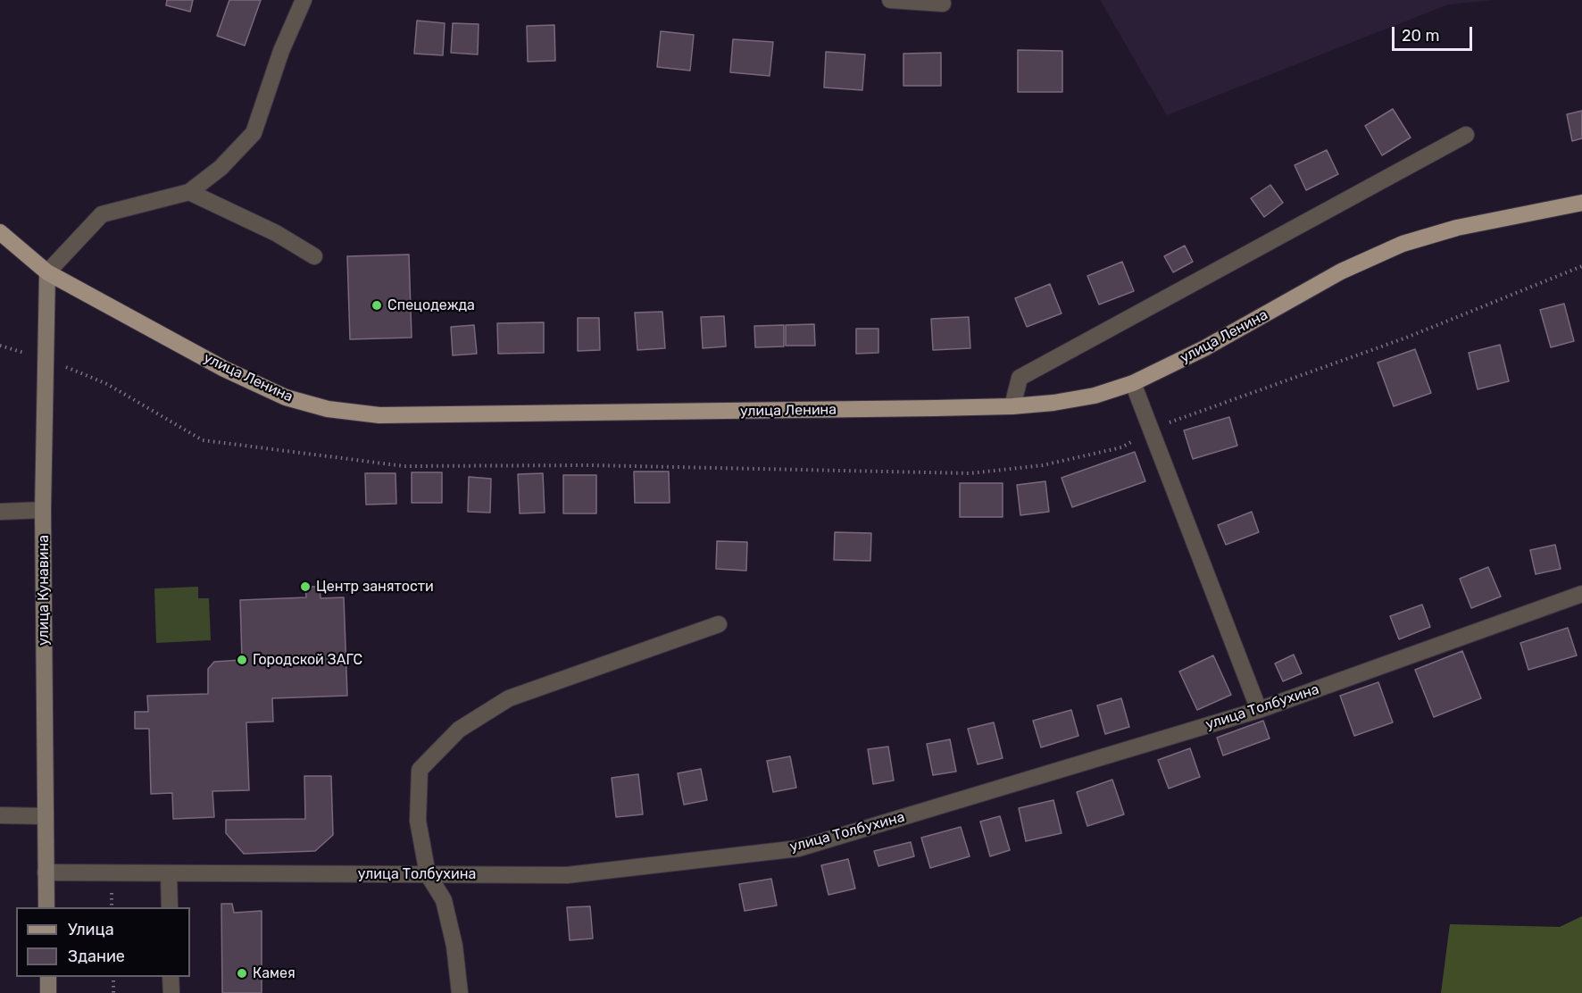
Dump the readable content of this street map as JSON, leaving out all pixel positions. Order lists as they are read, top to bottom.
{
  "streets": {
    "main road": ["улица Ленина", "улица Кунавина"],
    "street": ["улица Толбухина"]
  },
  "crossings": [
    ["улица Ленина", "улица Кунавина"],
    ["улица Кунавина", "улица Толбухина"]
  ],
  "places": [
    "Спецодежда",
    "Центр занятости",
    "Городской ЗАГС",
    "Камея"
  ],
  "legend": ["Улица", "Здание"],
  "scale_bar": "20 m"
}
